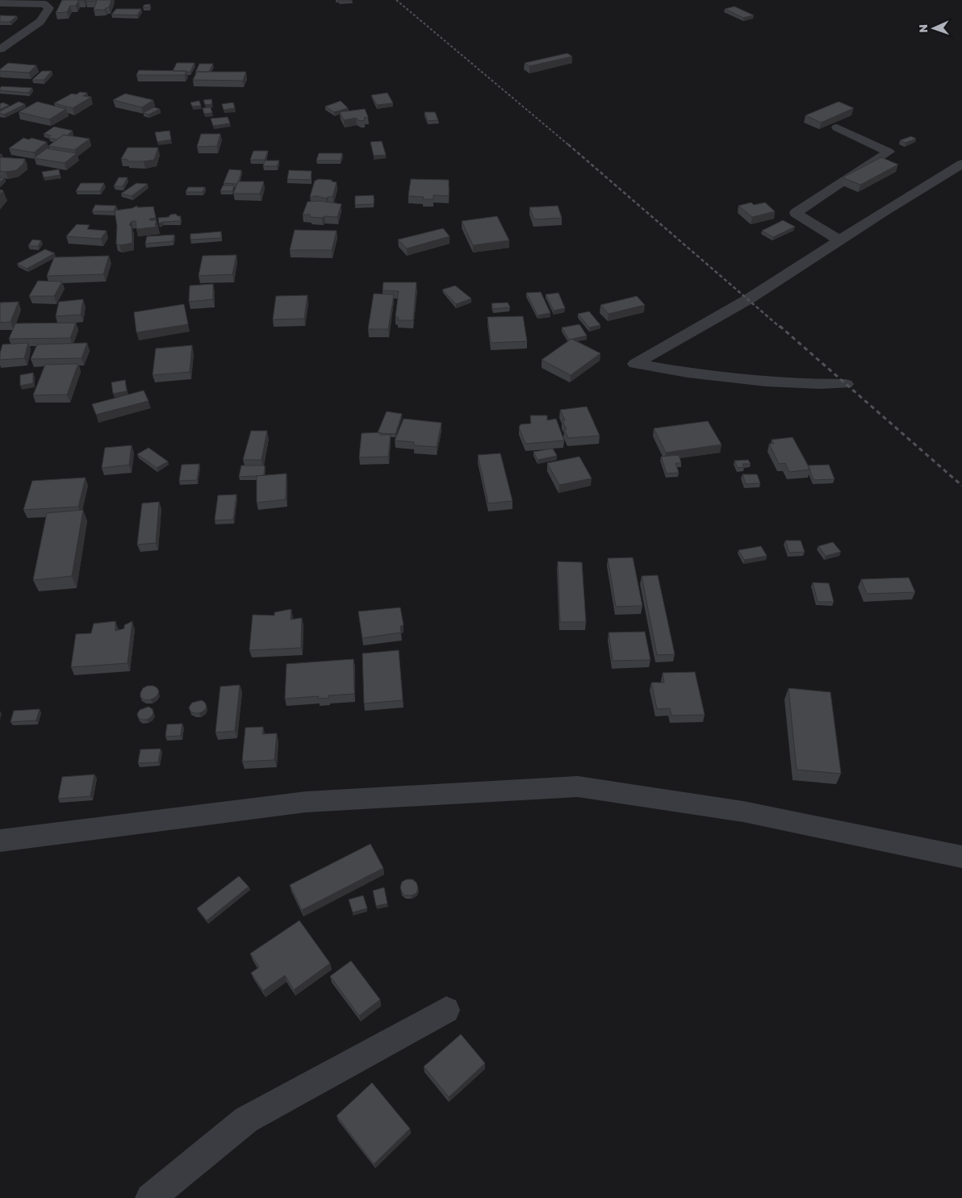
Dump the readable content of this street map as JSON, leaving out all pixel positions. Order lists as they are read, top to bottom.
{
  "north": "left"
}
